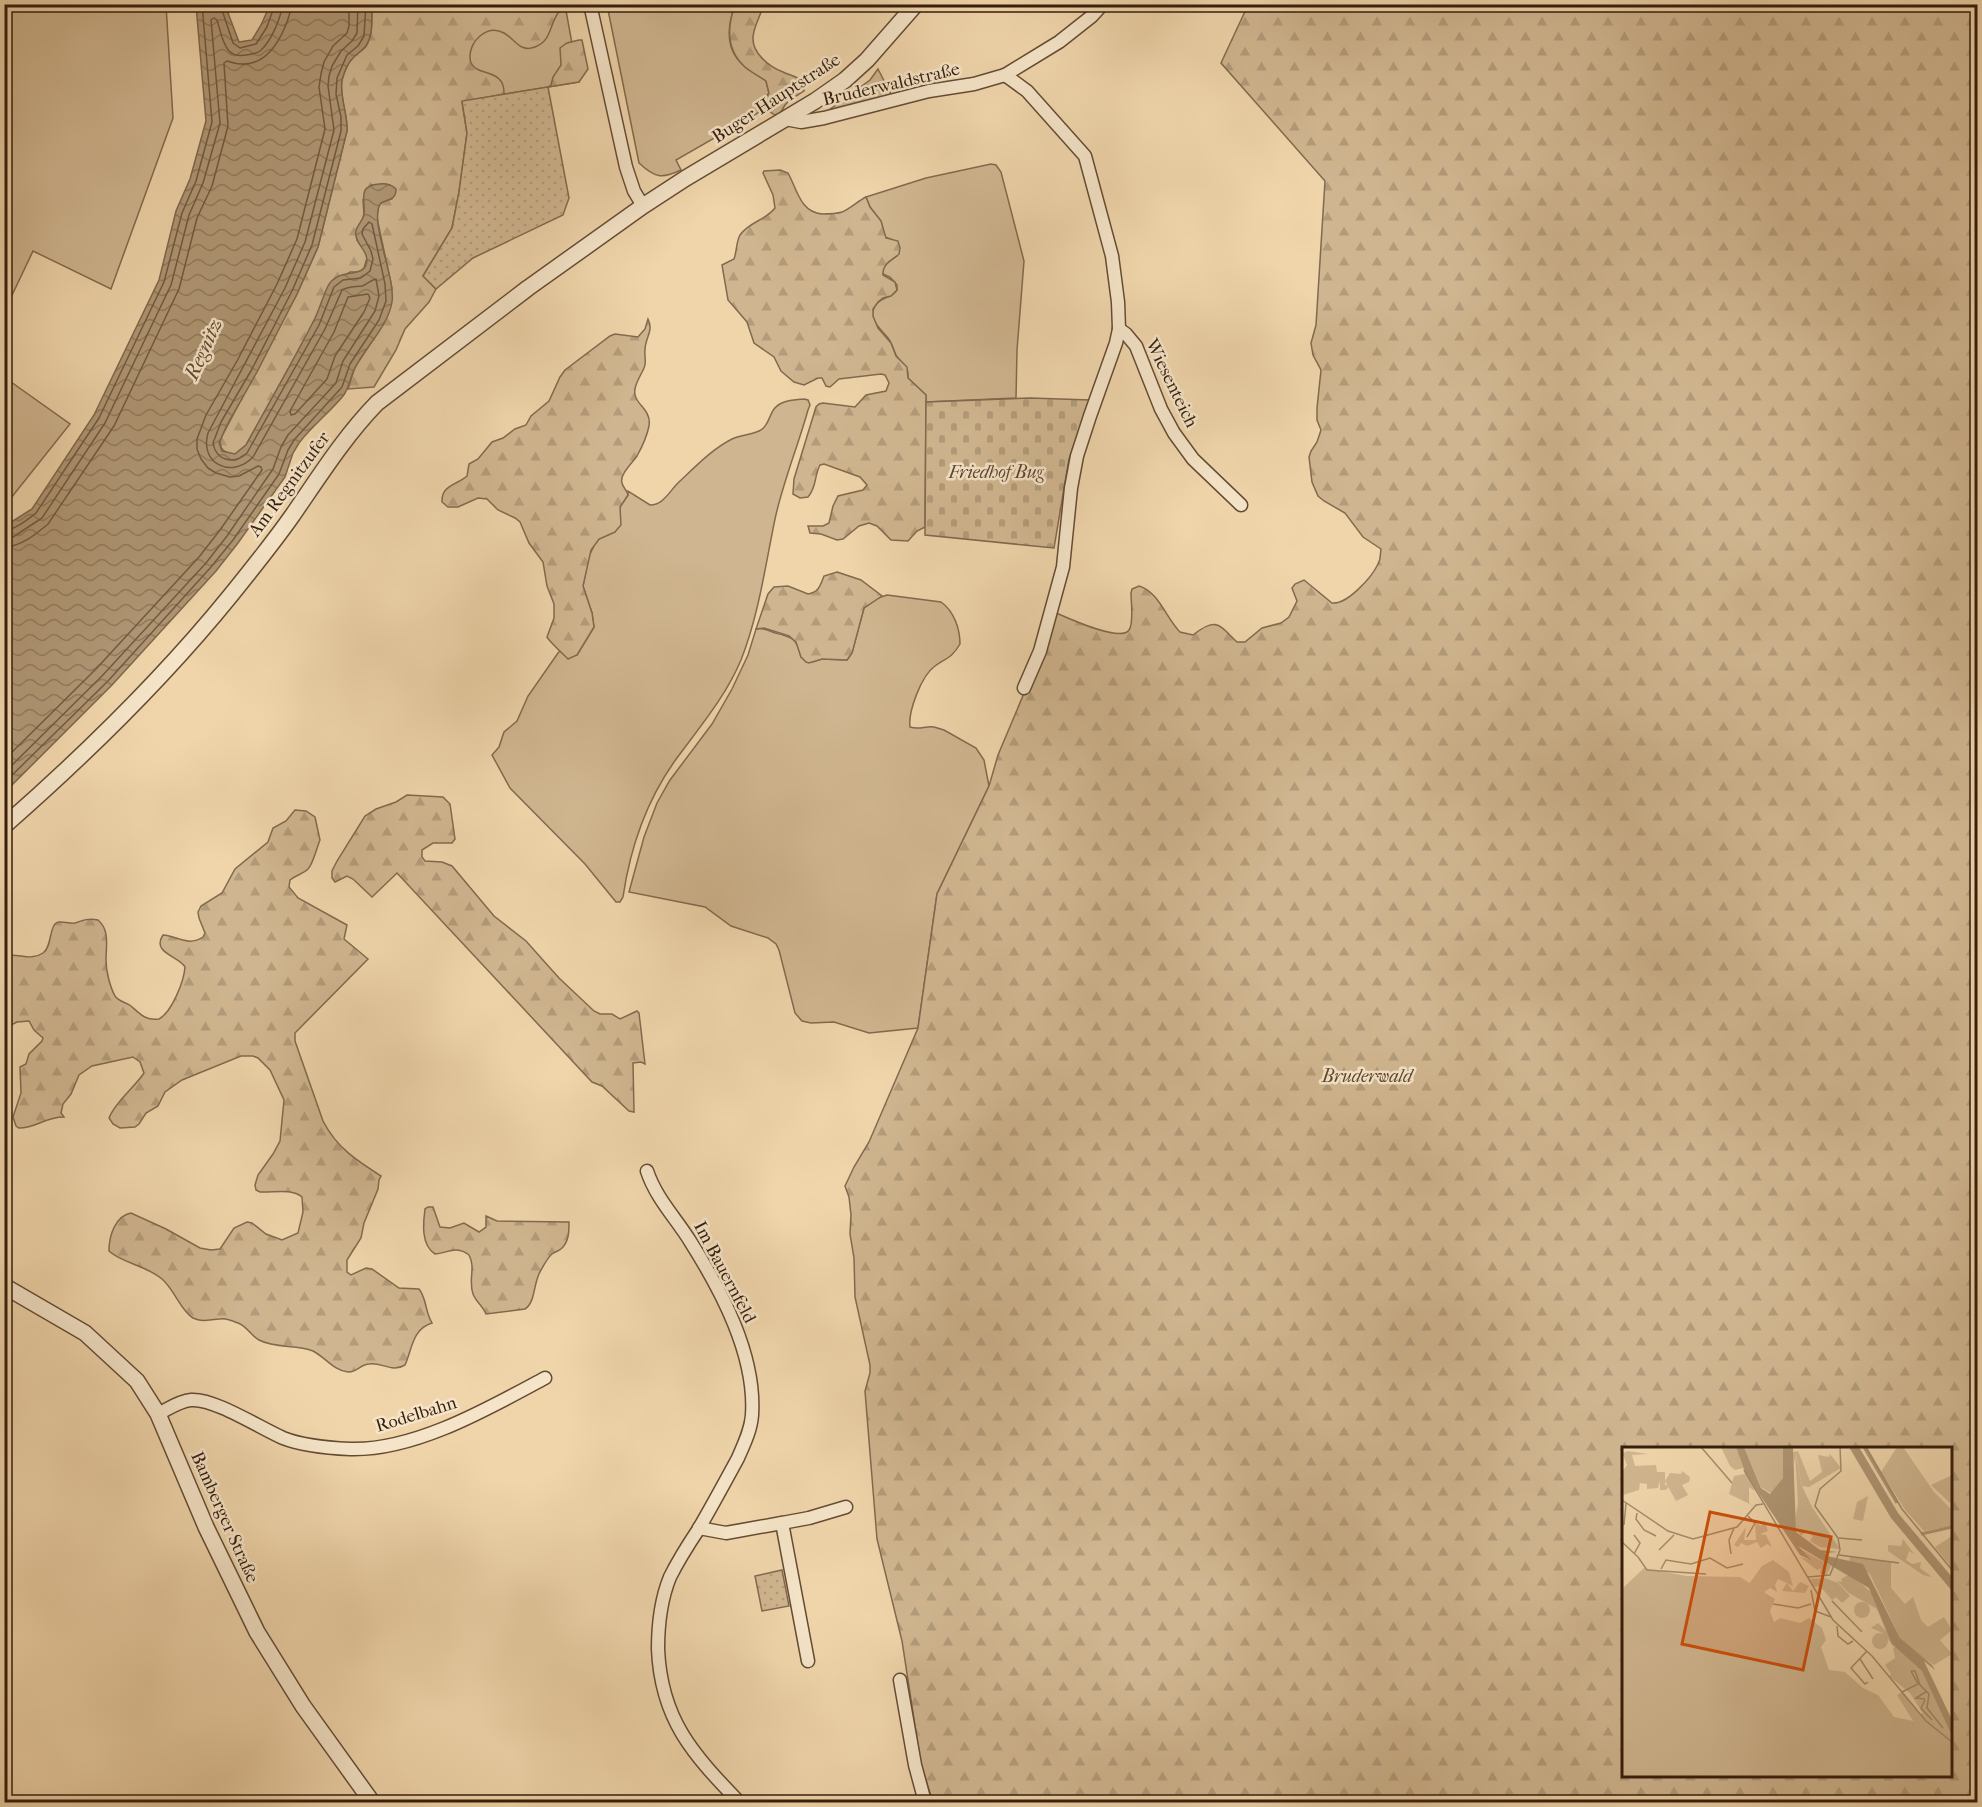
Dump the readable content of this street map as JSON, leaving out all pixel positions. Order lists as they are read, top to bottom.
{
  "streets": {
    "street": [
      "Bruderwaldstraße",
      "Buger Hauptstraße",
      "Wiesenteich",
      "Am Regnitzufer",
      "Im Bauernfeld",
      "Rodelbahn",
      "Bamberger Straße"
    ]
  },
  "crossings": [
    ["Bruderwaldstraße", "Buger Hauptstraße"],
    ["Buger Hauptstraße", "Am Regnitzufer"],
    ["Rodelbahn", "Bamberger Straße"]
  ],
  "water": ["Regnitz"],
  "parks": ["Friedhof Bug", "Bruderwald"]
}
